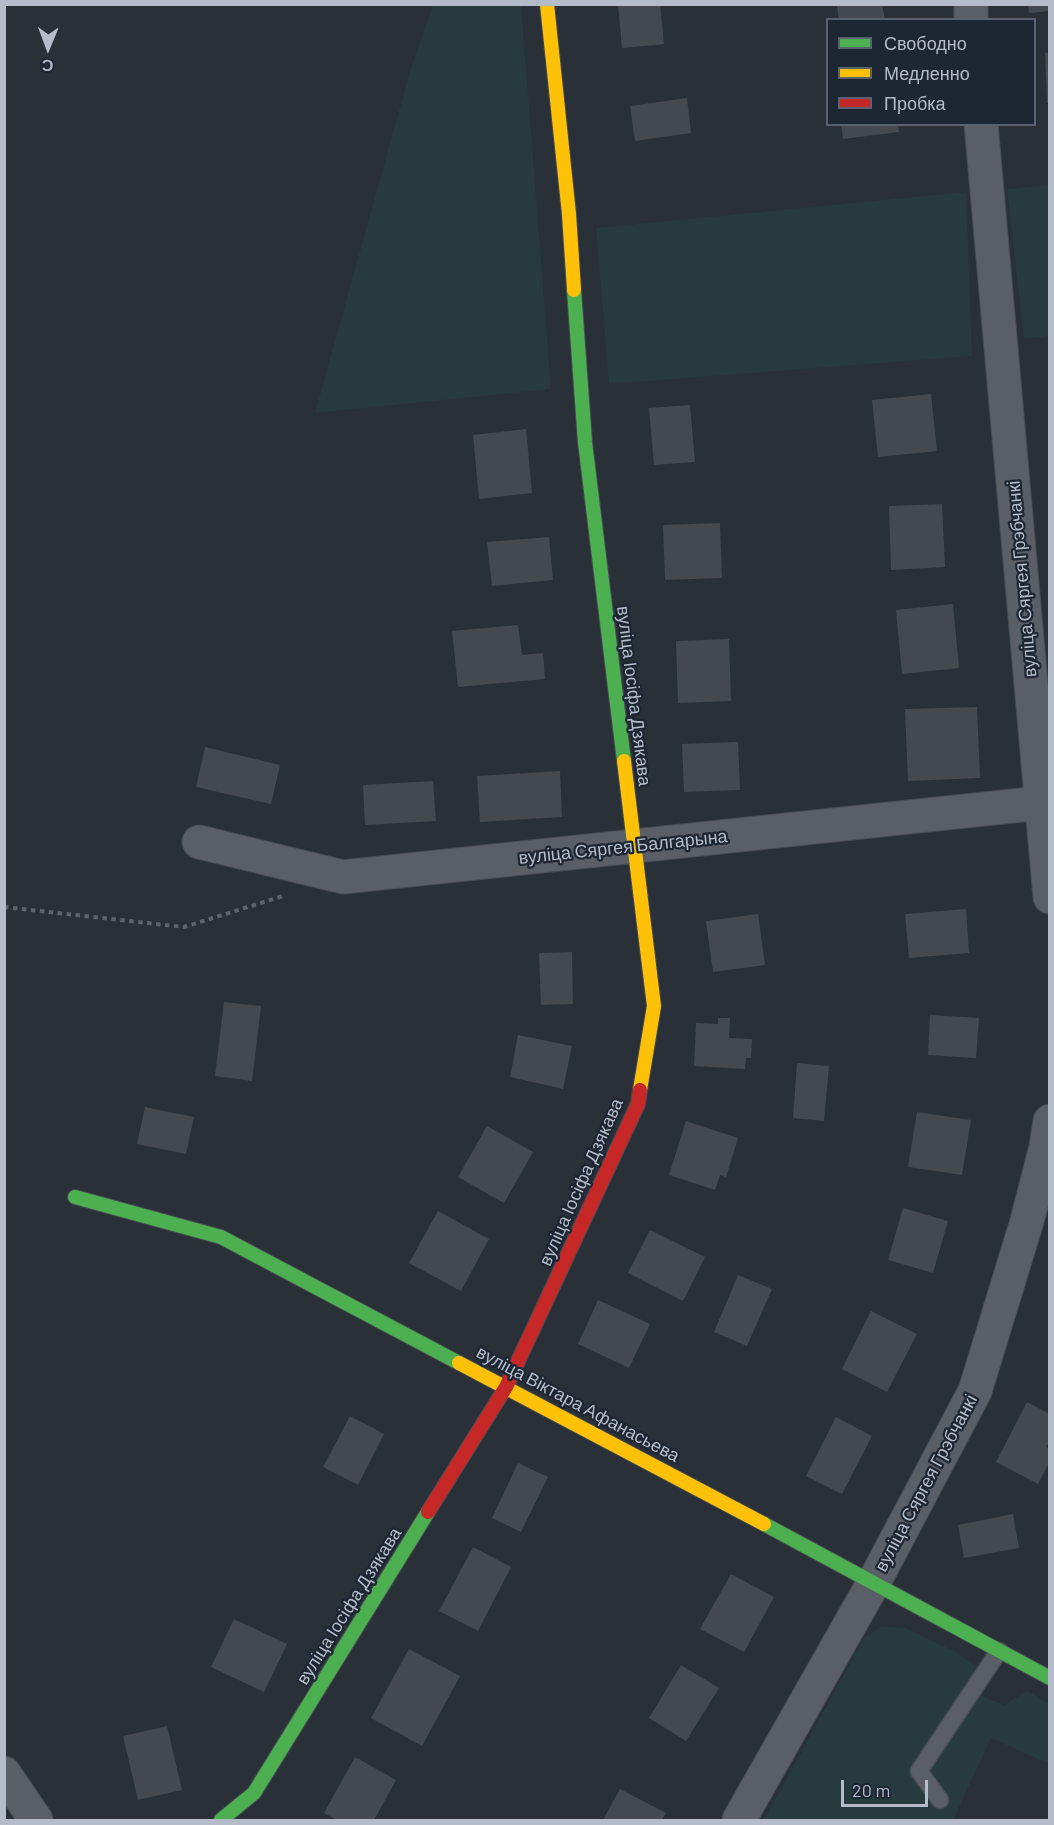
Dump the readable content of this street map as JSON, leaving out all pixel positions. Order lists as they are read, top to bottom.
{
  "streets": {
    "street": [
      "вуліца Сяргея Грэбчанкі",
      "вуліца Іосіфа Дзякава",
      "вуліца Сяргея Балгарына",
      "вуліца Віктара Афанасьева"
    ]
  },
  "crossings": [
    ["вуліца Сяргея Грэбчанкі", "вуліца Сяргея Балгарына"],
    ["вуліца Сяргея Грэбчанкі", "вуліца Віктара Афанасьева"],
    ["вуліца Іосіфа Дзякава", "вуліца Сяргея Балгарына"],
    ["вуліца Іосіфа Дзякава", "вуліца Віктара Афанасьева"]
  ],
  "legend": ["Свободно", "Медленно", "Пробка"],
  "scale_bar": "20 m",
  "north": "bottom"
}
